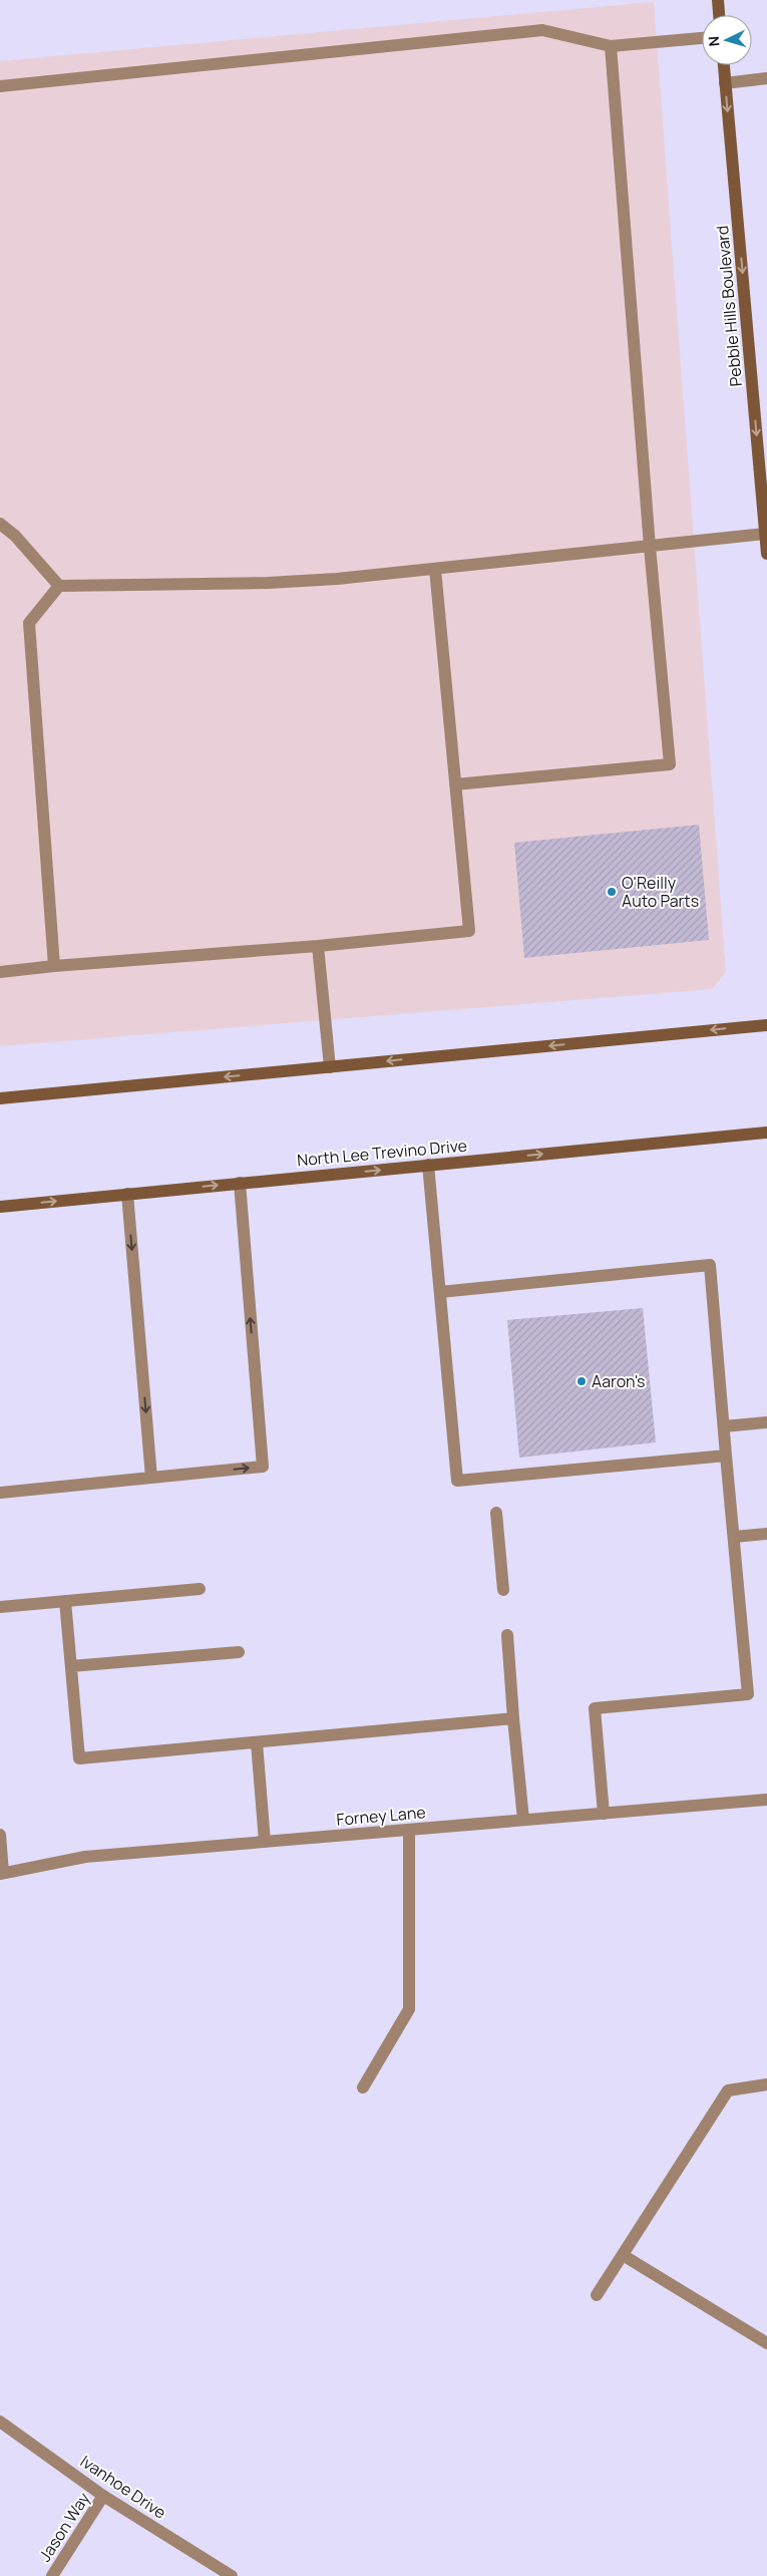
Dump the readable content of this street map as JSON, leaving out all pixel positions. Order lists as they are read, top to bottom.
{
  "streets": {
    "main road": ["Pebble Hills Boulevard", "North Lee Trevino Drive"],
    "street": ["Forney Lane", "Ivanhoe Drive", "Jason Way"]
  },
  "crossings": [
    ["Ivanhoe Drive", "Jason Way"]
  ],
  "one_way": ["Pebble Hills Boulevard"],
  "places": ["O'Reilly Auto Parts", "Aaron's"],
  "north": "left"
}
